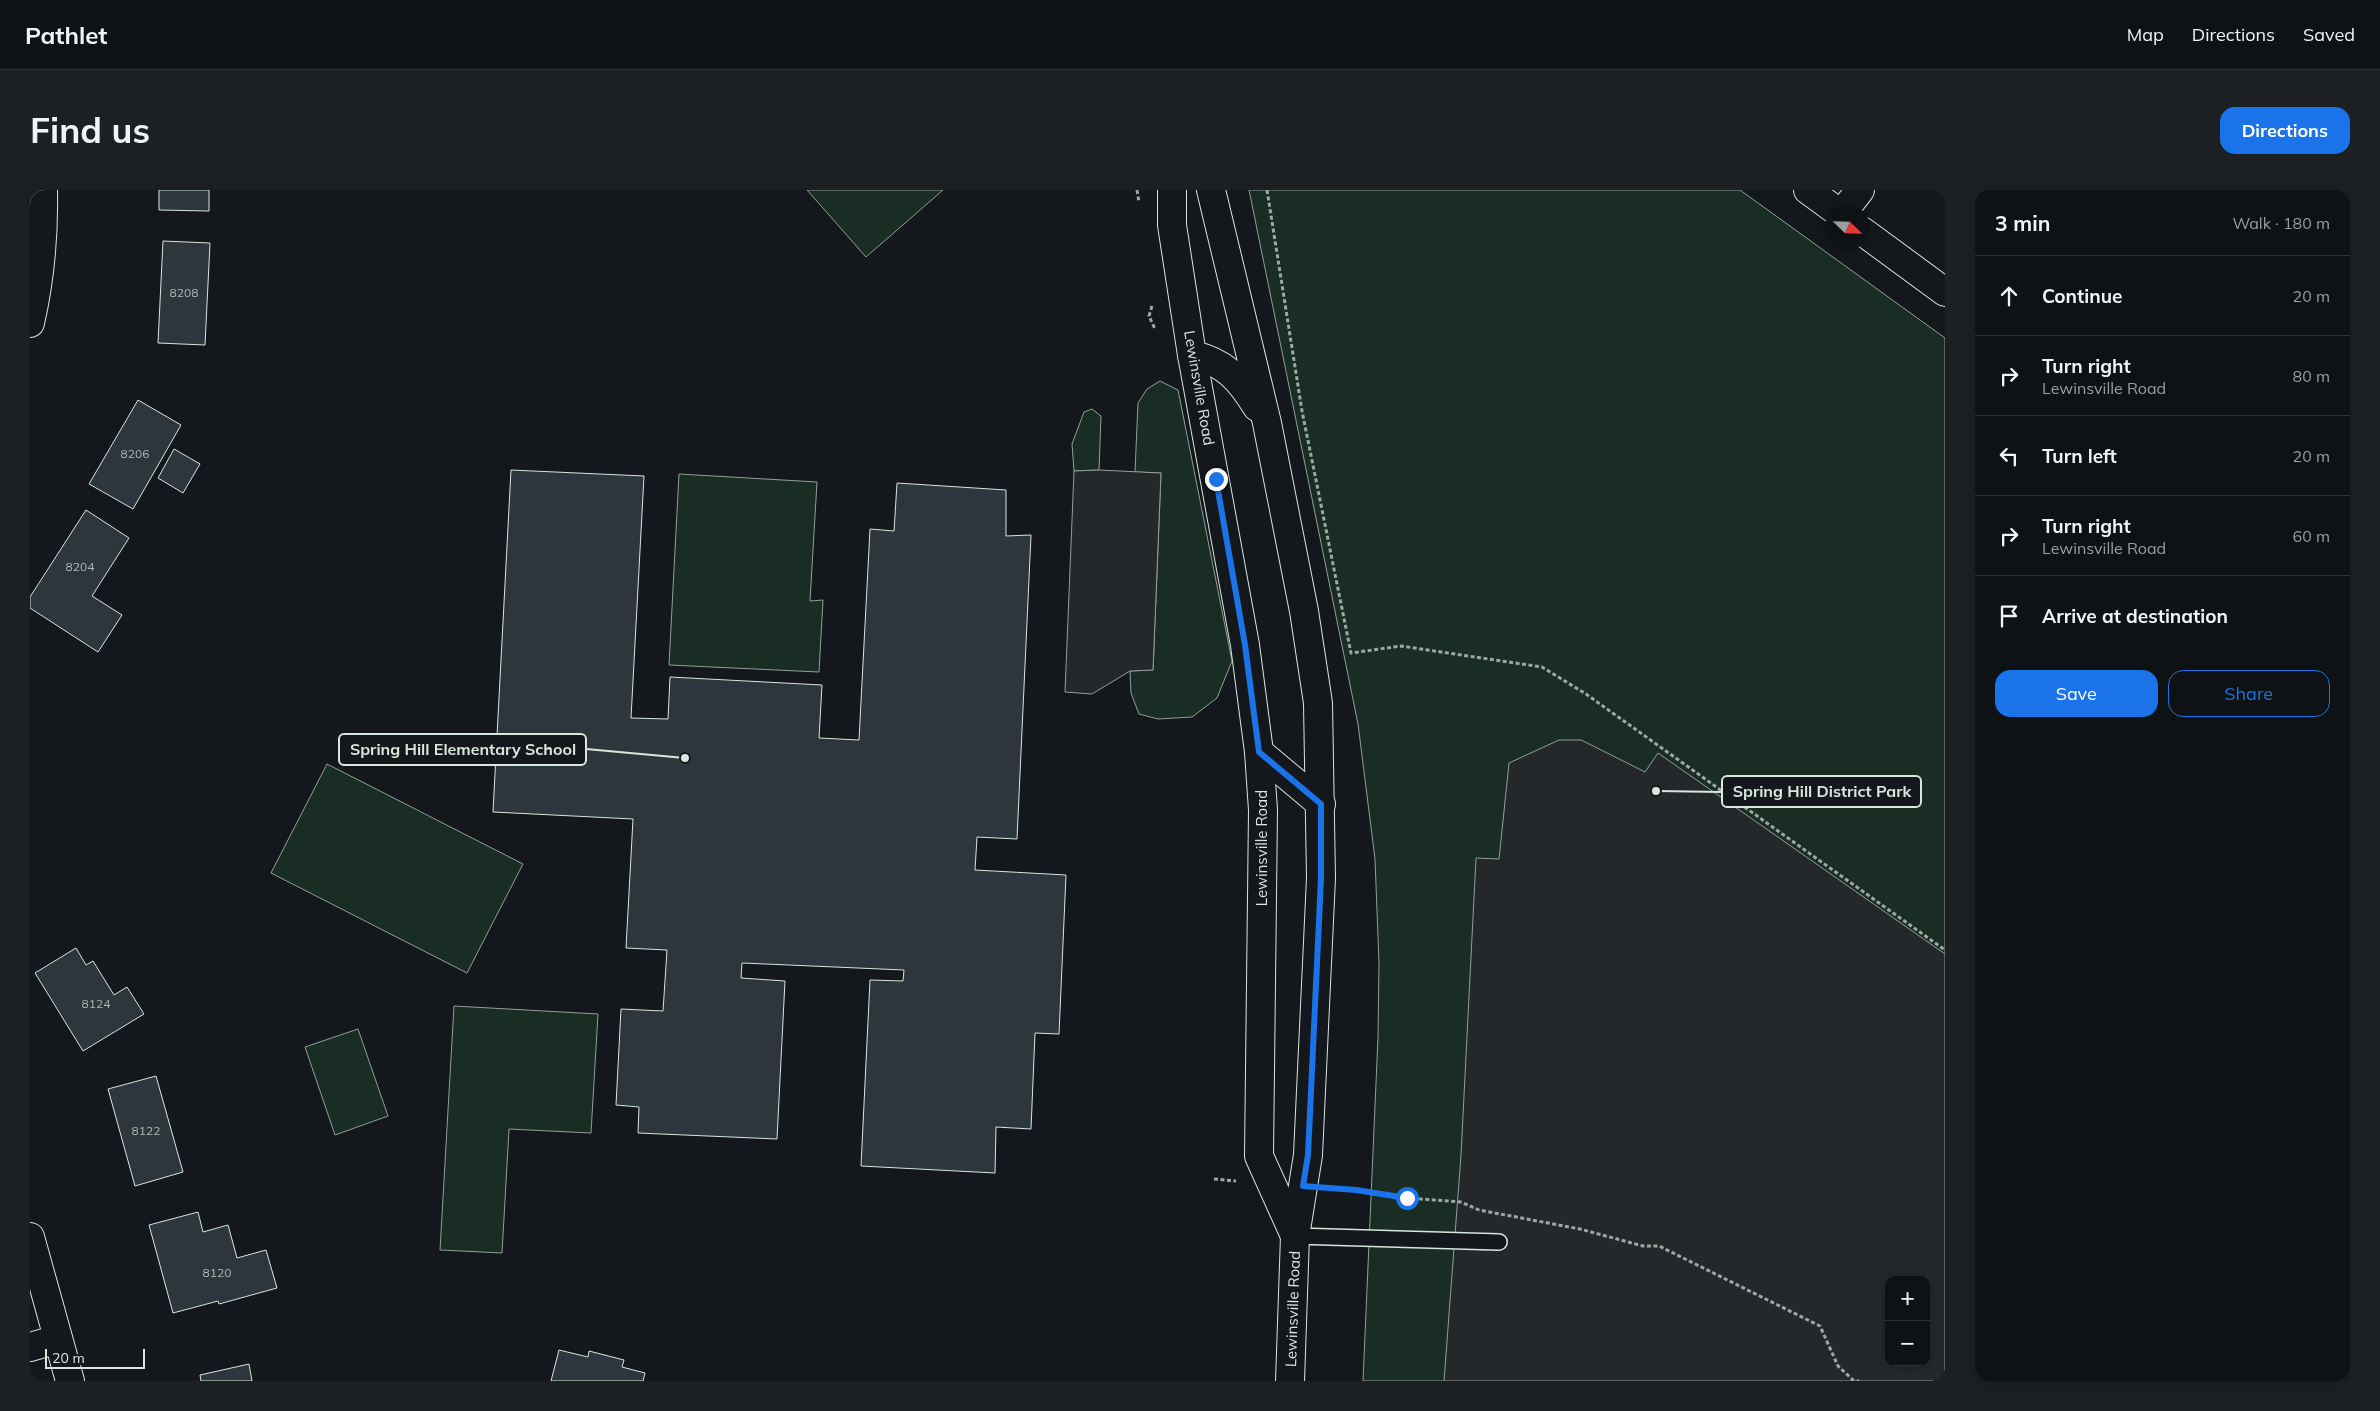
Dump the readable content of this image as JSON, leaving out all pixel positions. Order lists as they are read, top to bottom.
{
  "streets": {
    "main road": ["Lewinsville Road"]
  },
  "places": ["Spring Hill Elementary School", "Spring Hill District Park"],
  "house_numbers": [
    "8208",
    "8206",
    "8204",
    "8124",
    "8122",
    "8120"
  ],
  "scale_bar": "20 m",
  "north": "bottom right",
  "page": {
    "header": "Pathlet",
    "nav": ["Map", "Directions", "Saved"],
    "buttons": [
      "Directions",
      ["Save", "Share"]
    ],
    "title": "Find us",
    "heading": ["3 min", "Walk · 180 m"],
    "list": [
      ["Continue", "20 m"],
      ["Turn right", "Lewinsville Road", "80 m"],
      ["Turn left", "20 m"],
      ["Turn right", "Lewinsville Road", "60 m"],
      "Arrive at destination"
    ],
    "map_buttons": ["+", "−"],
    "scale": "20 m"
  }
}
